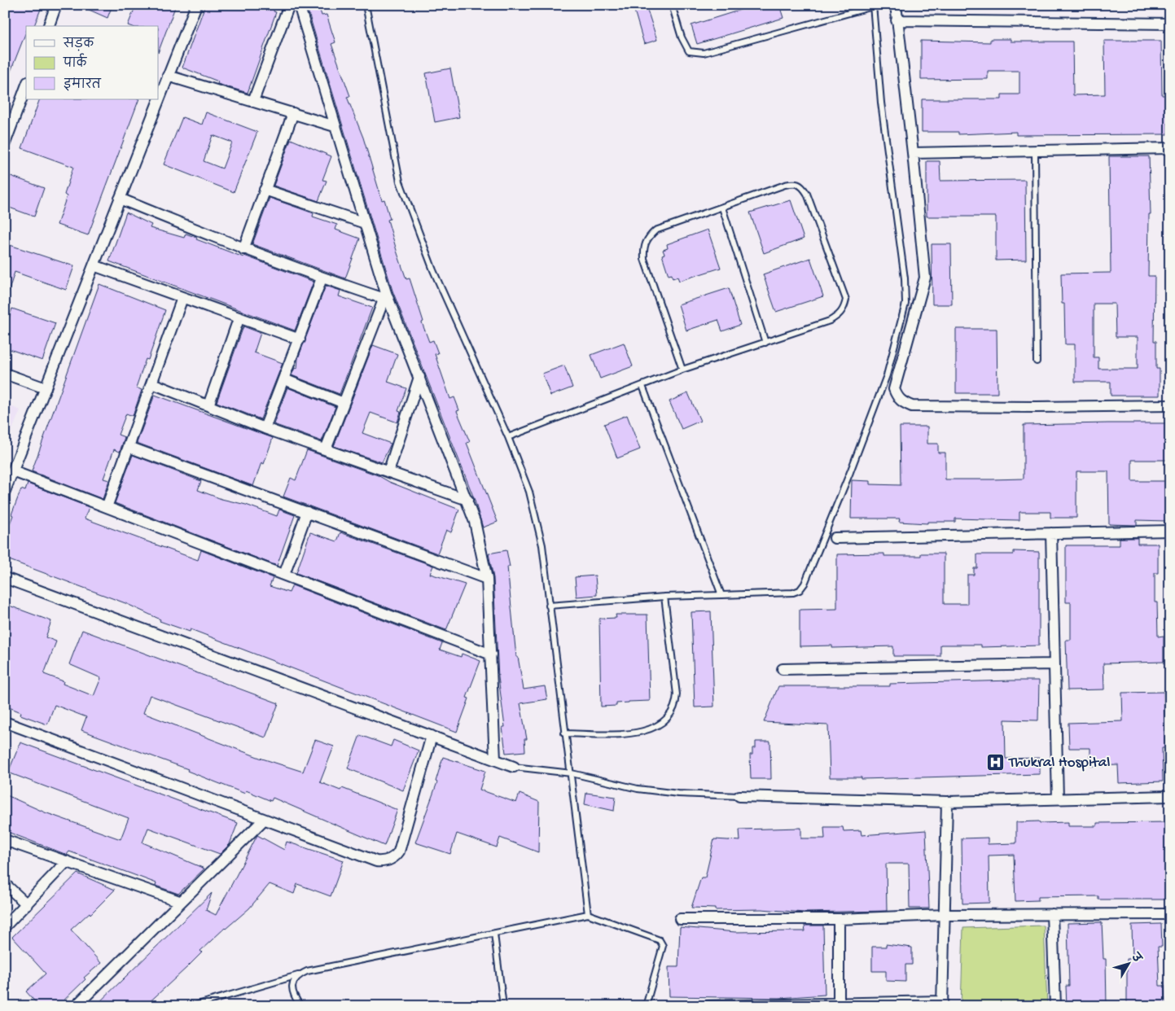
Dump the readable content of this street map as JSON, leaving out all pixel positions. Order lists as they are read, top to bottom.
{
  "places": {
    "hospital": ["Thukral Hospital"]
  },
  "legend": ["सड़क", "पार्क", "इमारत"],
  "north": "top right"
}
